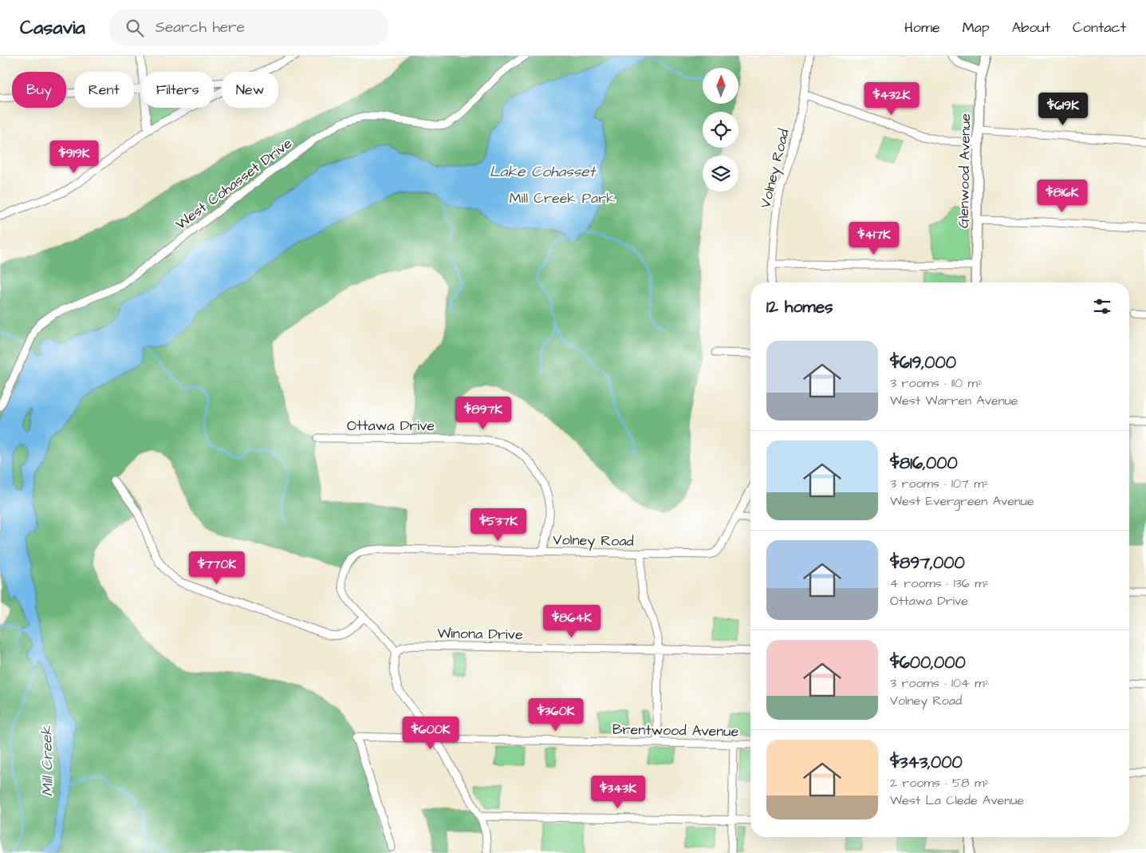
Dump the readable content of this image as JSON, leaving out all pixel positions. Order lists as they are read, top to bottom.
{
  "streets": {
    "main road": ["Glenwood Avenue"],
    "street": [
      "Volney Road",
      "West Cohasset Drive",
      "Ottawa Drive",
      "Winona Drive",
      "Brentwood Avenue"
    ]
  },
  "crossings": [
    ["Volney Road", "Ottawa Drive"],
    ["Volney Road", "Winona Drive"]
  ],
  "water": ["Lake Cohasset", "Mill Creek"],
  "parks": ["Mill Creek Park"],
  "north": "top",
  "page": {
    "header": "Casavia",
    "search": "Search here",
    "nav": [
      "Home",
      "Map",
      "About",
      "Contact"
    ],
    "chip": [
      "Buy",
      "Rent",
      "Filters",
      "New"
    ],
    "price": [
      "$432K",
      "$619K",
      "$919K",
      "$816K",
      "$417K",
      "$897K",
      "$537K",
      "$770K",
      "$864K",
      "$360K",
      "$600K",
      "$343K"
    ],
    "heading": "12 homes",
    "list": [
      {
        "name": "$619,000",
        "note": "3 rooms · 110 m² · West Warren Avenue"
      },
      {
        "name": "$816,000",
        "note": "3 rooms · 107 m² · West Evergreen Avenue"
      },
      {
        "name": "$897,000",
        "note": "4 rooms · 136 m² · Ottawa Drive"
      },
      {
        "name": "$600,000",
        "note": "3 rooms · 104 m² · Volney Road"
      },
      {
        "name": "$343,000",
        "note": "2 rooms · 58 m² · West La Clede Avenue"
      }
    ]
  }
}
